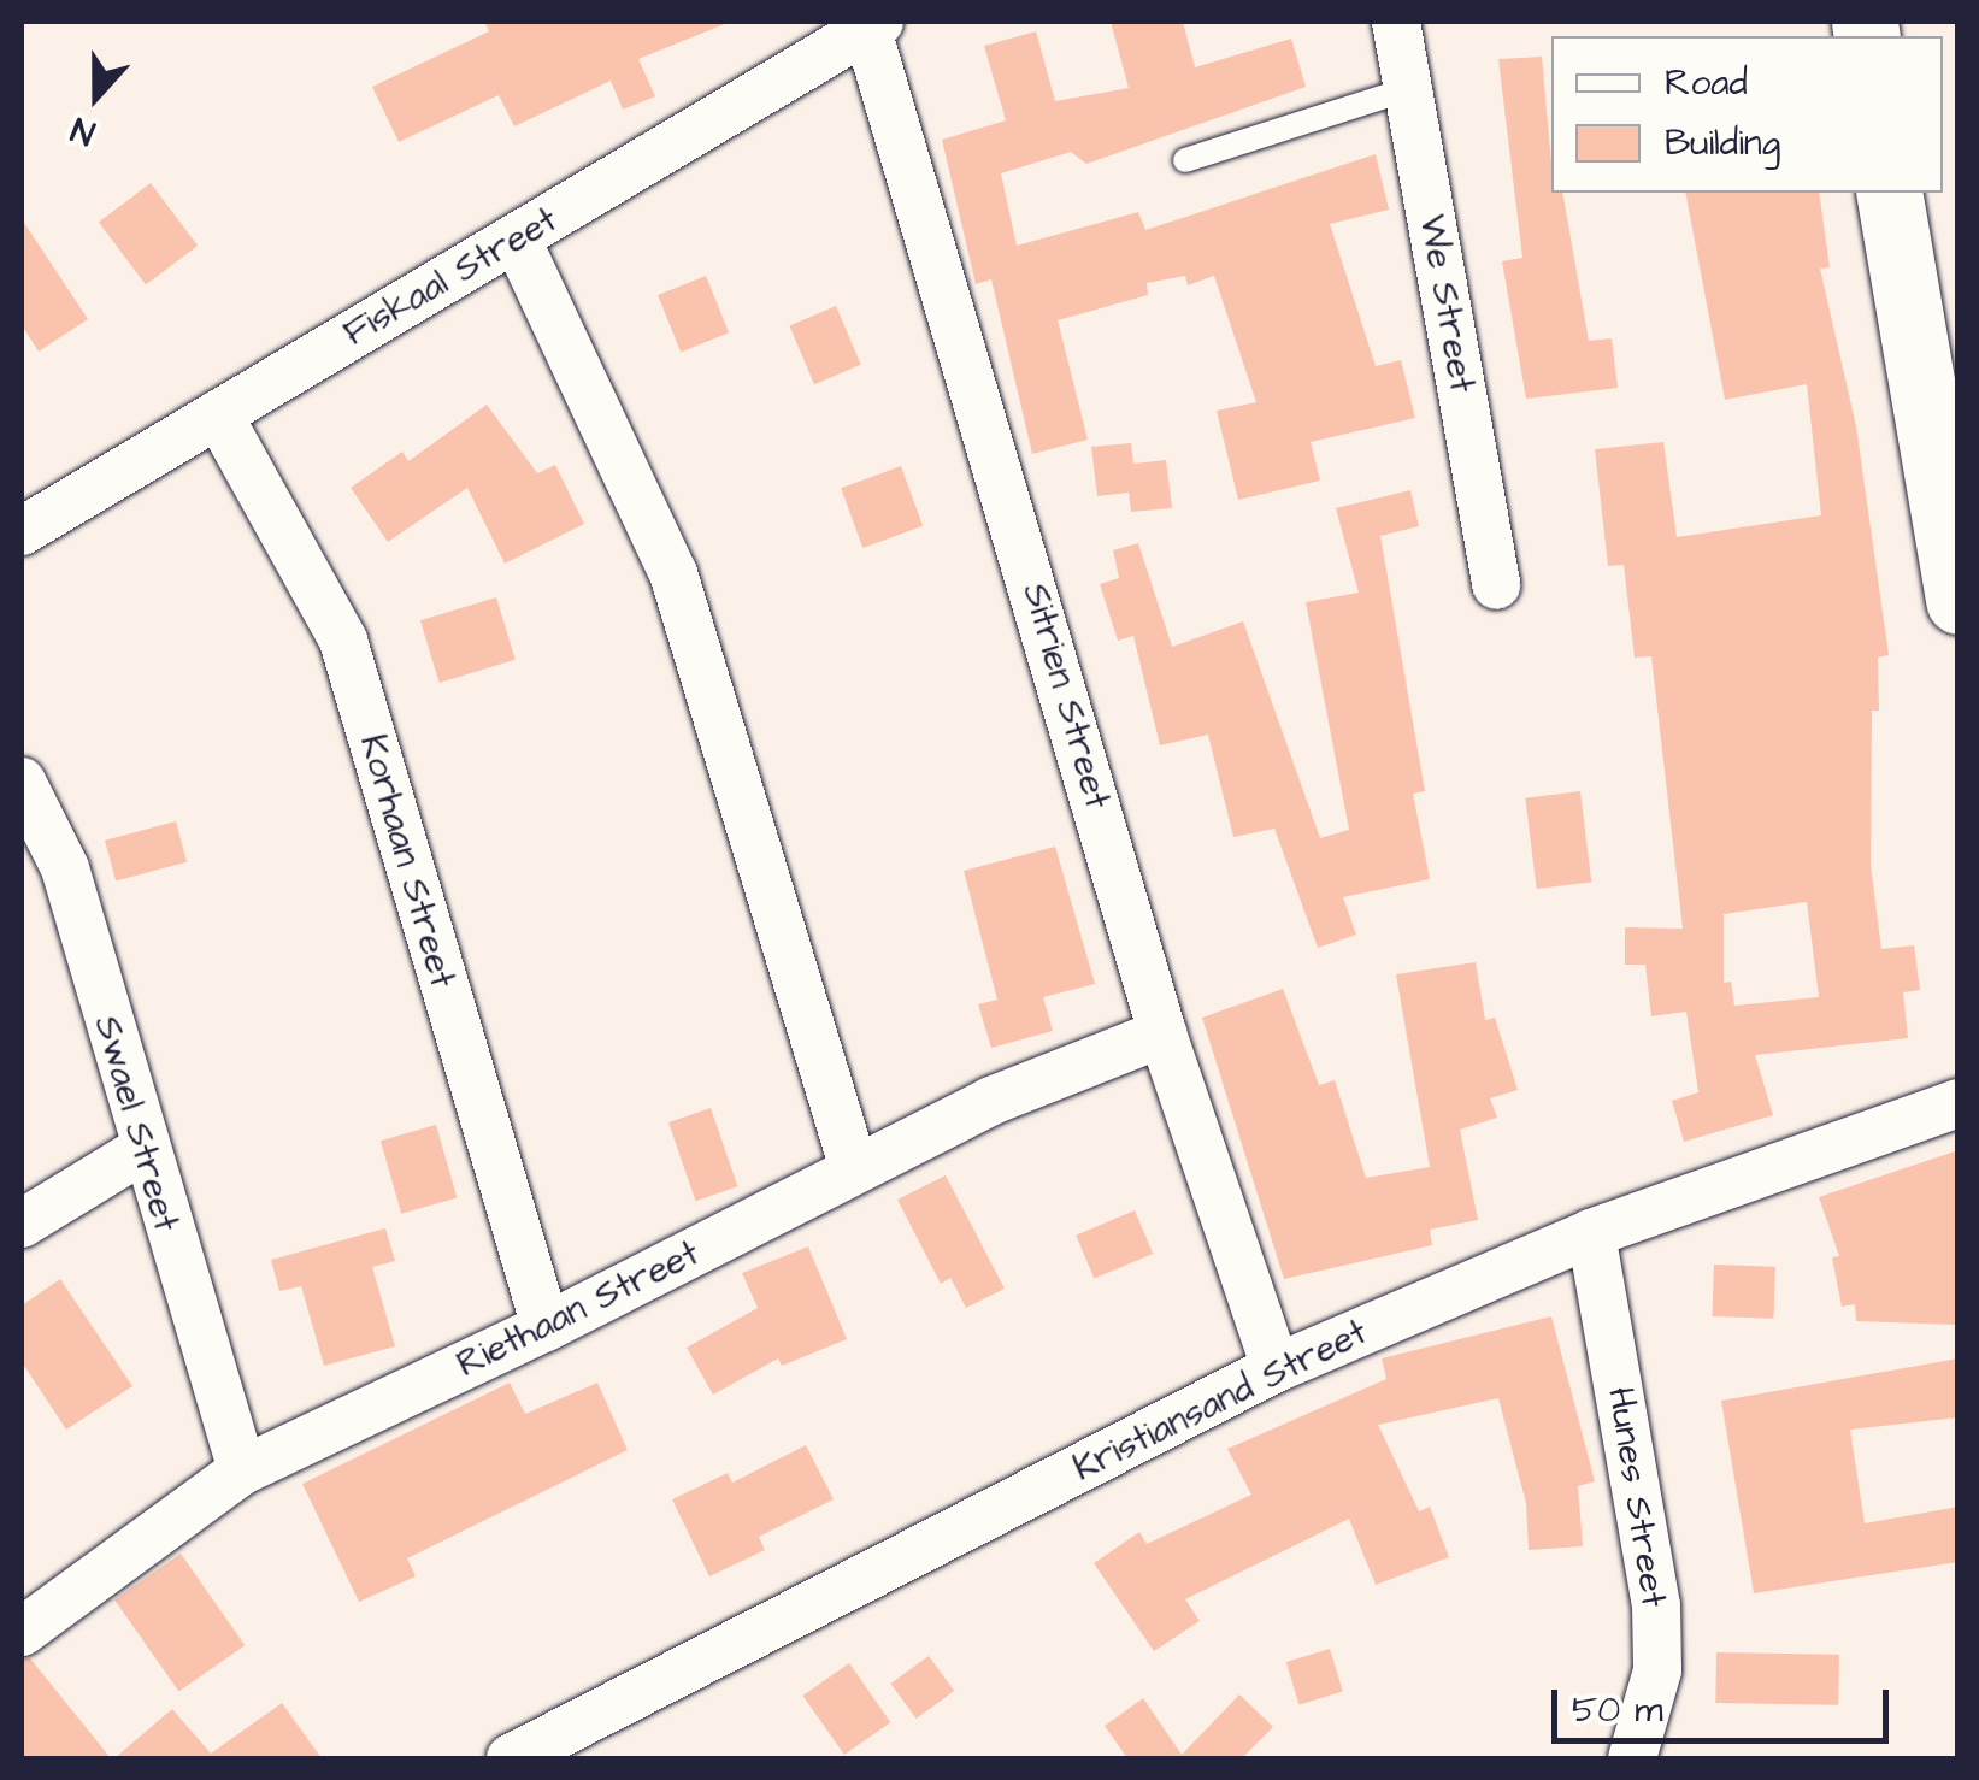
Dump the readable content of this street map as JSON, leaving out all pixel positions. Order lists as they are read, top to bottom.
{
  "streets": {
    "street": [
      "Fiskaal Street",
      "We Street",
      "Sitrien Street",
      "Korhaan Street",
      "Swael Street",
      "Riethaan Street",
      "Kristiansand Street",
      "Hunes Street"
    ]
  },
  "crossings": [
    ["Fiskaal Street", "Sitrien Street"],
    ["Fiskaal Street", "Korhaan Street"],
    ["Sitrien Street", "Riethaan Street"],
    ["Sitrien Street", "Kristiansand Street"],
    ["Korhaan Street", "Riethaan Street"],
    ["Swael Street", "Riethaan Street"],
    ["Kristiansand Street", "Hunes Street"]
  ],
  "legend": ["Road", "Building"],
  "scale_bar": "50 m",
  "north": "bottom"
}
